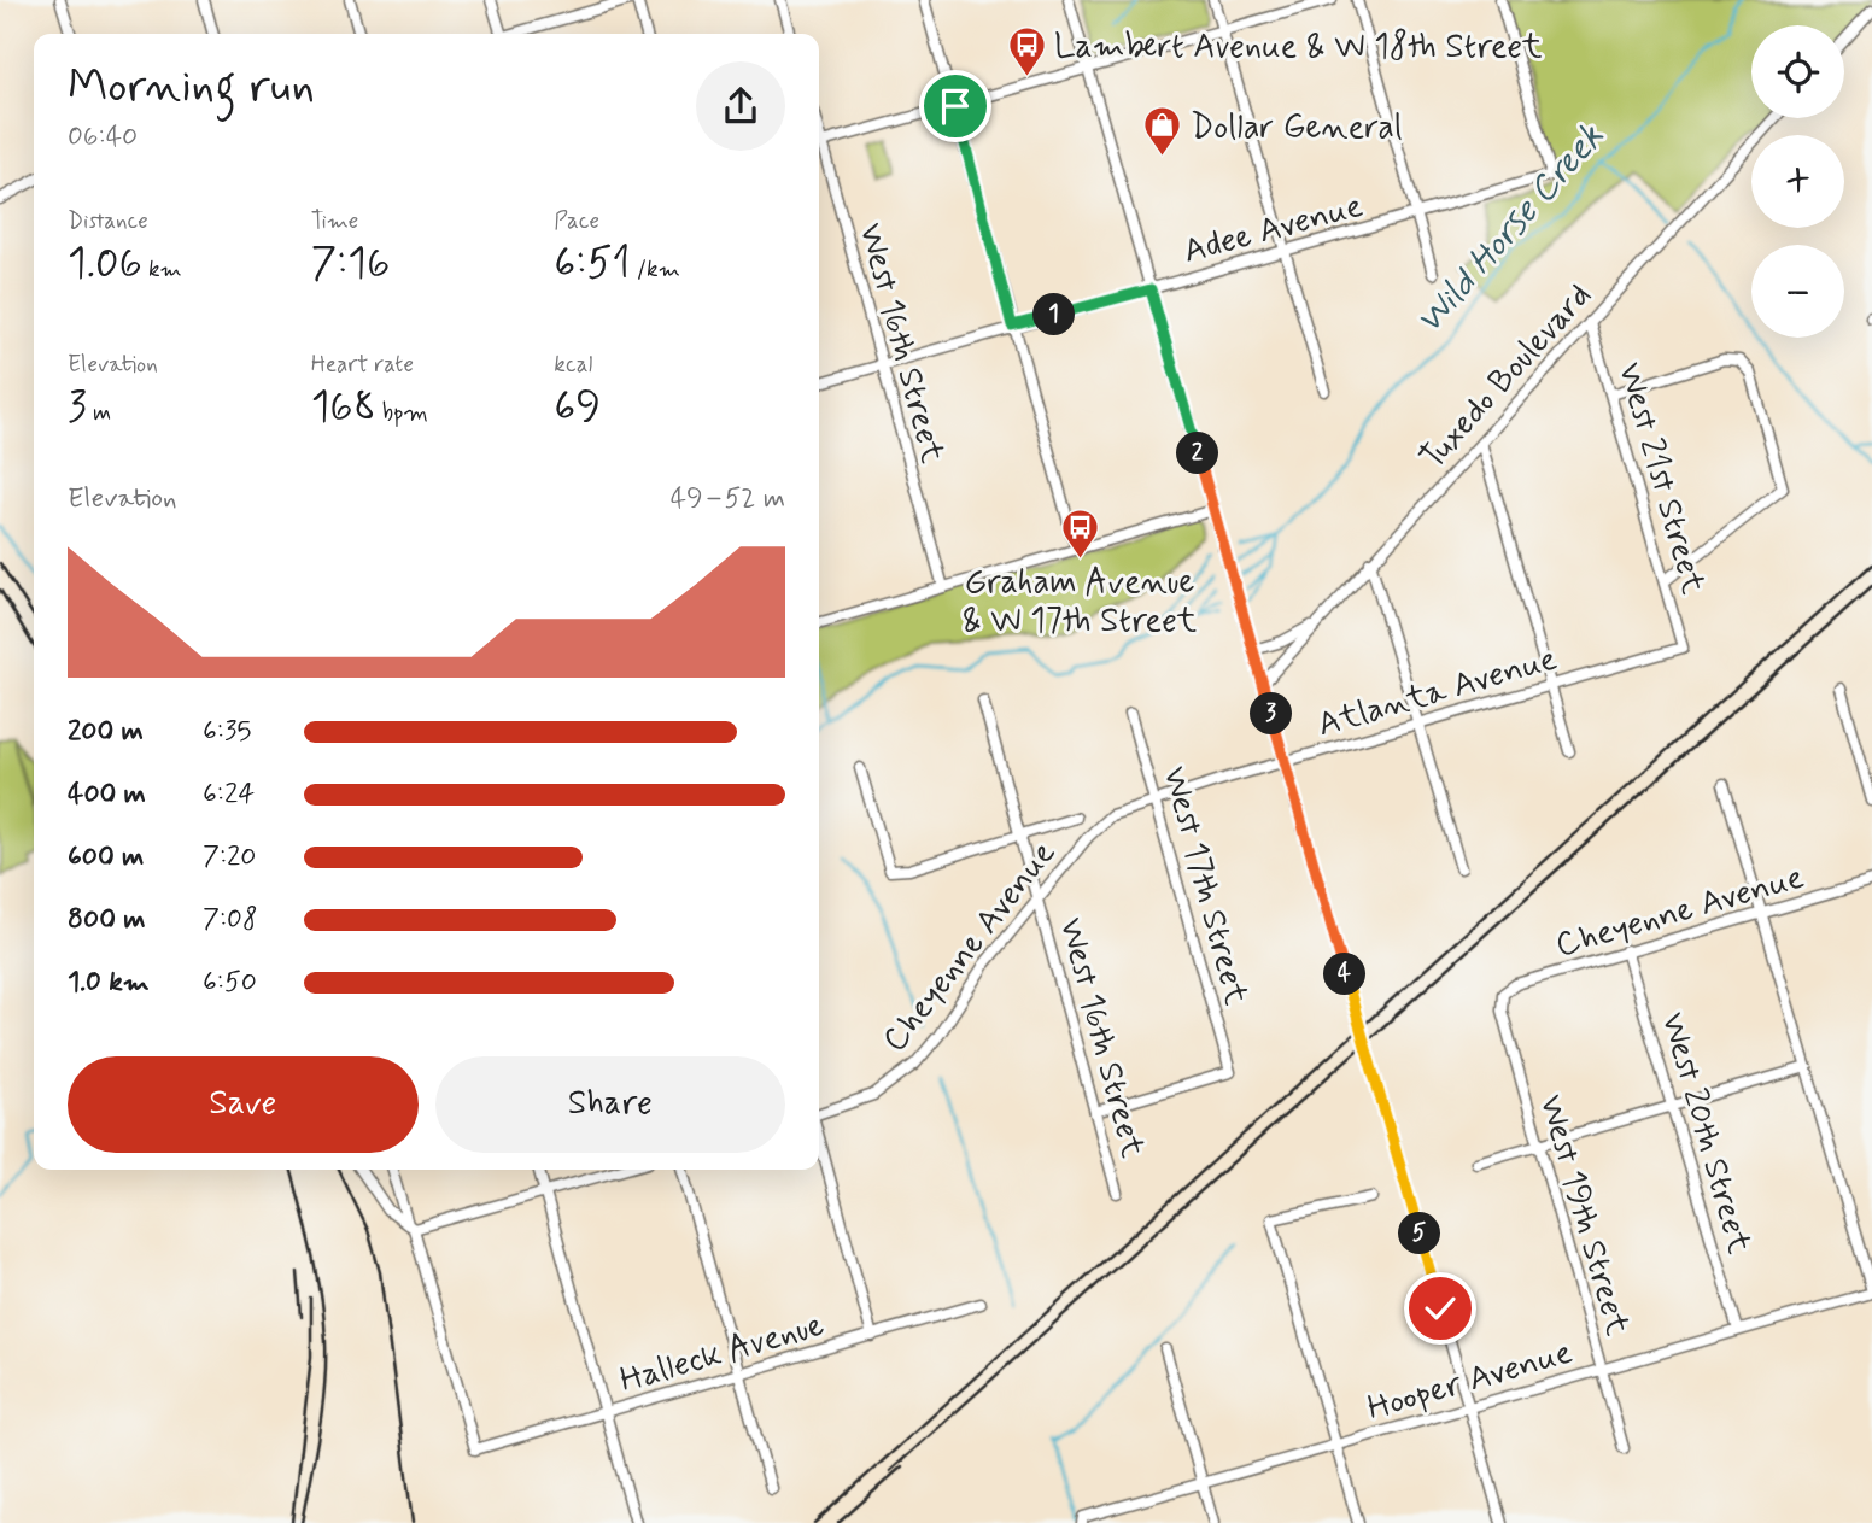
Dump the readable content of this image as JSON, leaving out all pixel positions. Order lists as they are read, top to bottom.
{
  "streets": {
    "street": [
      "Adee Avenue",
      "West 16th Street",
      "Tuxedo Boulevard",
      "West 21st Street",
      "Atlanta Avenue",
      "West 17th Street",
      "Cheyenne Avenue",
      "West 20th Street",
      "West 19th Street",
      "Halleck Avenue",
      "Hooper Avenue"
    ]
  },
  "crossings": [
    ["Adee Avenue", "West 16th Street"],
    ["West 16th Street", "West 17th Street"],
    ["West 16th Street", "Cheyenne Avenue"],
    ["Tuxedo Boulevard", "West 21st Street"],
    ["West 21st Street", "Atlanta Avenue"],
    ["Atlanta Avenue", "West 17th Street"],
    ["Atlanta Avenue", "Cheyenne Avenue"],
    ["West 17th Street", "Cheyenne Avenue"],
    ["Cheyenne Avenue", "West 20th Street"],
    ["Cheyenne Avenue", "West 19th Street"],
    ["West 20th Street", "Hooper Avenue"],
    ["West 19th Street", "Hooper Avenue"]
  ],
  "water": ["Wild Horse Creek"],
  "places": {
    "bus stop": ["Lambert Avenue & W 18th Street", "Graham Avenue & W 17th Street"],
    "shop": ["Dollar General"]
  },
  "page": {
    "map_buttons": ["+", "−"],
    "heading": ["Morning run", "06:40"],
    "stats": [
      ["Distance", "1.06 km"],
      ["Time", "7:16"],
      ["Pace", "6:51 /km"],
      ["Elevation", "3 m"],
      ["Heart rate", "168 bpm"],
      ["kcal", "69"]
    ],
    "pins": [
      "1",
      "2",
      "3",
      "4",
      "5"
    ],
    "chart": ["Elevation", "49–52 m"],
    "list": [
      {
        "name": "200 m",
        "note": "6:35"
      },
      {
        "name": "400 m",
        "note": "6:24"
      },
      {
        "name": "600 m",
        "note": "7:20"
      },
      {
        "name": "800 m",
        "note": "7:08"
      },
      {
        "name": "1.0 km",
        "note": "6:50"
      }
    ],
    "buttons": ["Save", "Share"]
  }
}
